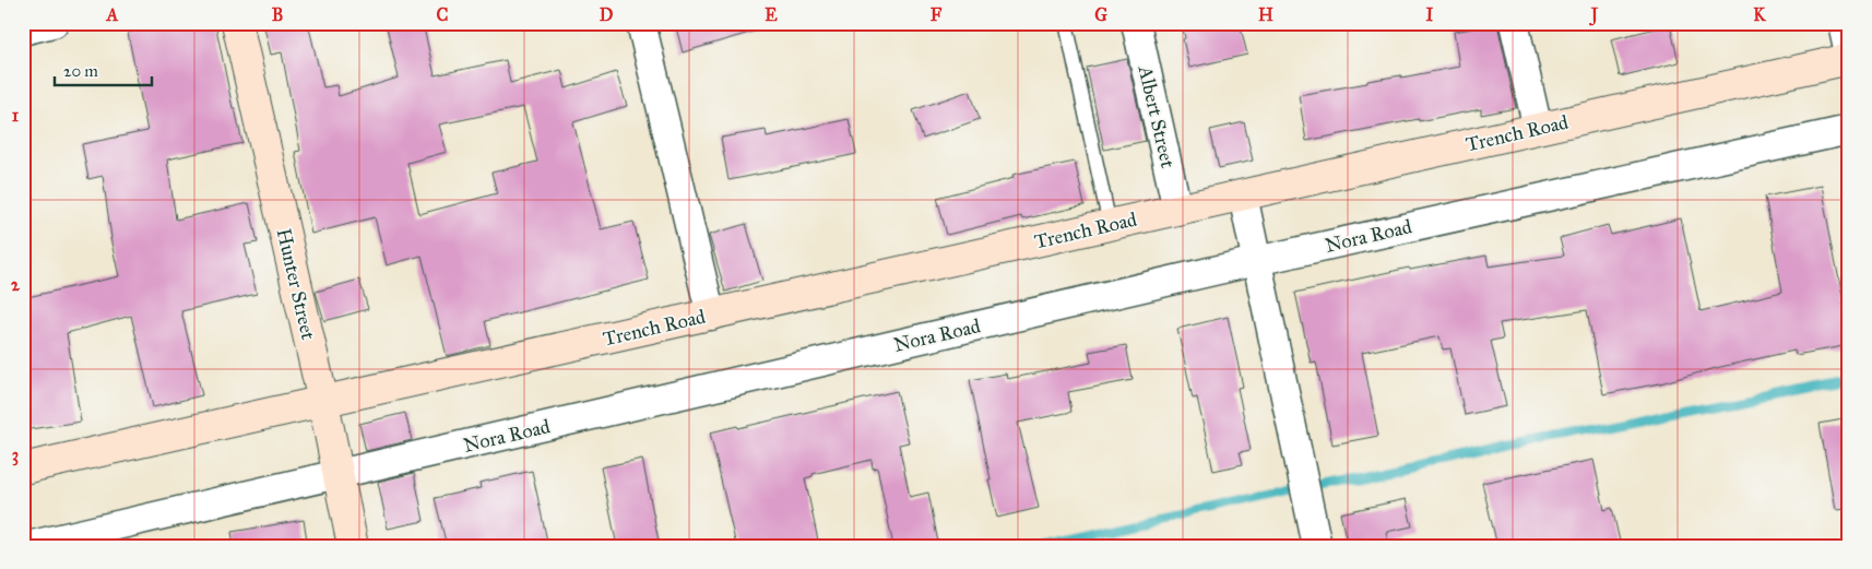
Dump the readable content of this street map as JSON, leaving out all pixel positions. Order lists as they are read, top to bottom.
{
  "streets": {
    "street": [
      "Albert Street",
      "Trench Road",
      "Nora Road",
      "Hunter Street"
    ]
  },
  "crossings": [
    ["Albert Street", "Trench Road"],
    ["Trench Road", "Hunter Street"],
    ["Nora Road", "Hunter Street"]
  ],
  "scale_bar": "20 m",
  "grid": {
    "columns": [
      "A",
      "B",
      "C",
      "D",
      "E",
      "F",
      "G",
      "H",
      "I",
      "J",
      "K"
    ],
    "rows": ["1", "2", "3"]
  }
}
